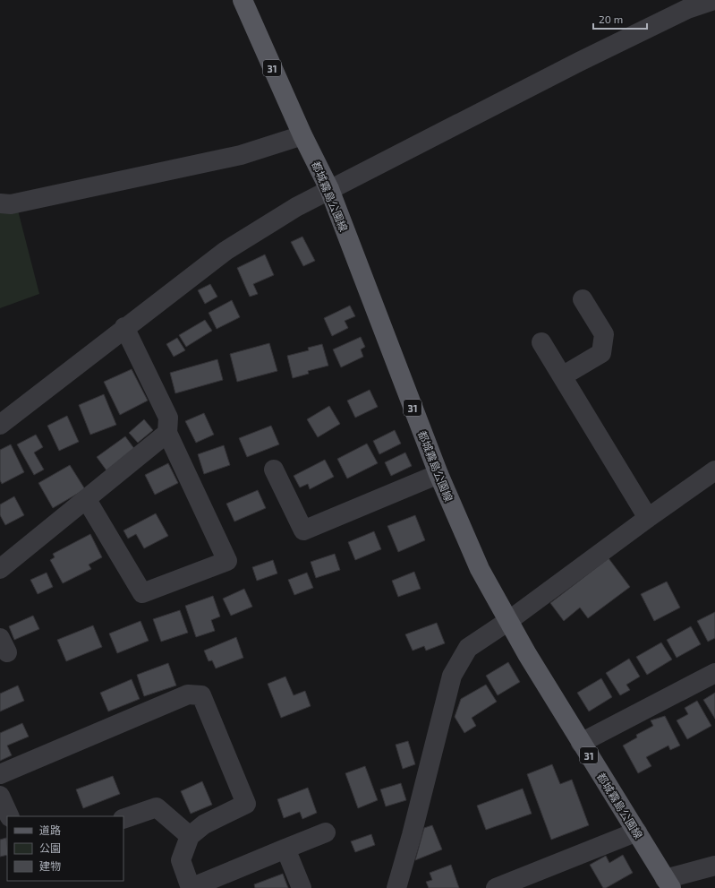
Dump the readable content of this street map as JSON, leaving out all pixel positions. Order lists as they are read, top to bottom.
{
  "streets": {
    "main road": ["31", "都城霧島公園線"]
  },
  "legend": ["道路", "公園", "建物"],
  "scale_bar": "20 m"
}
